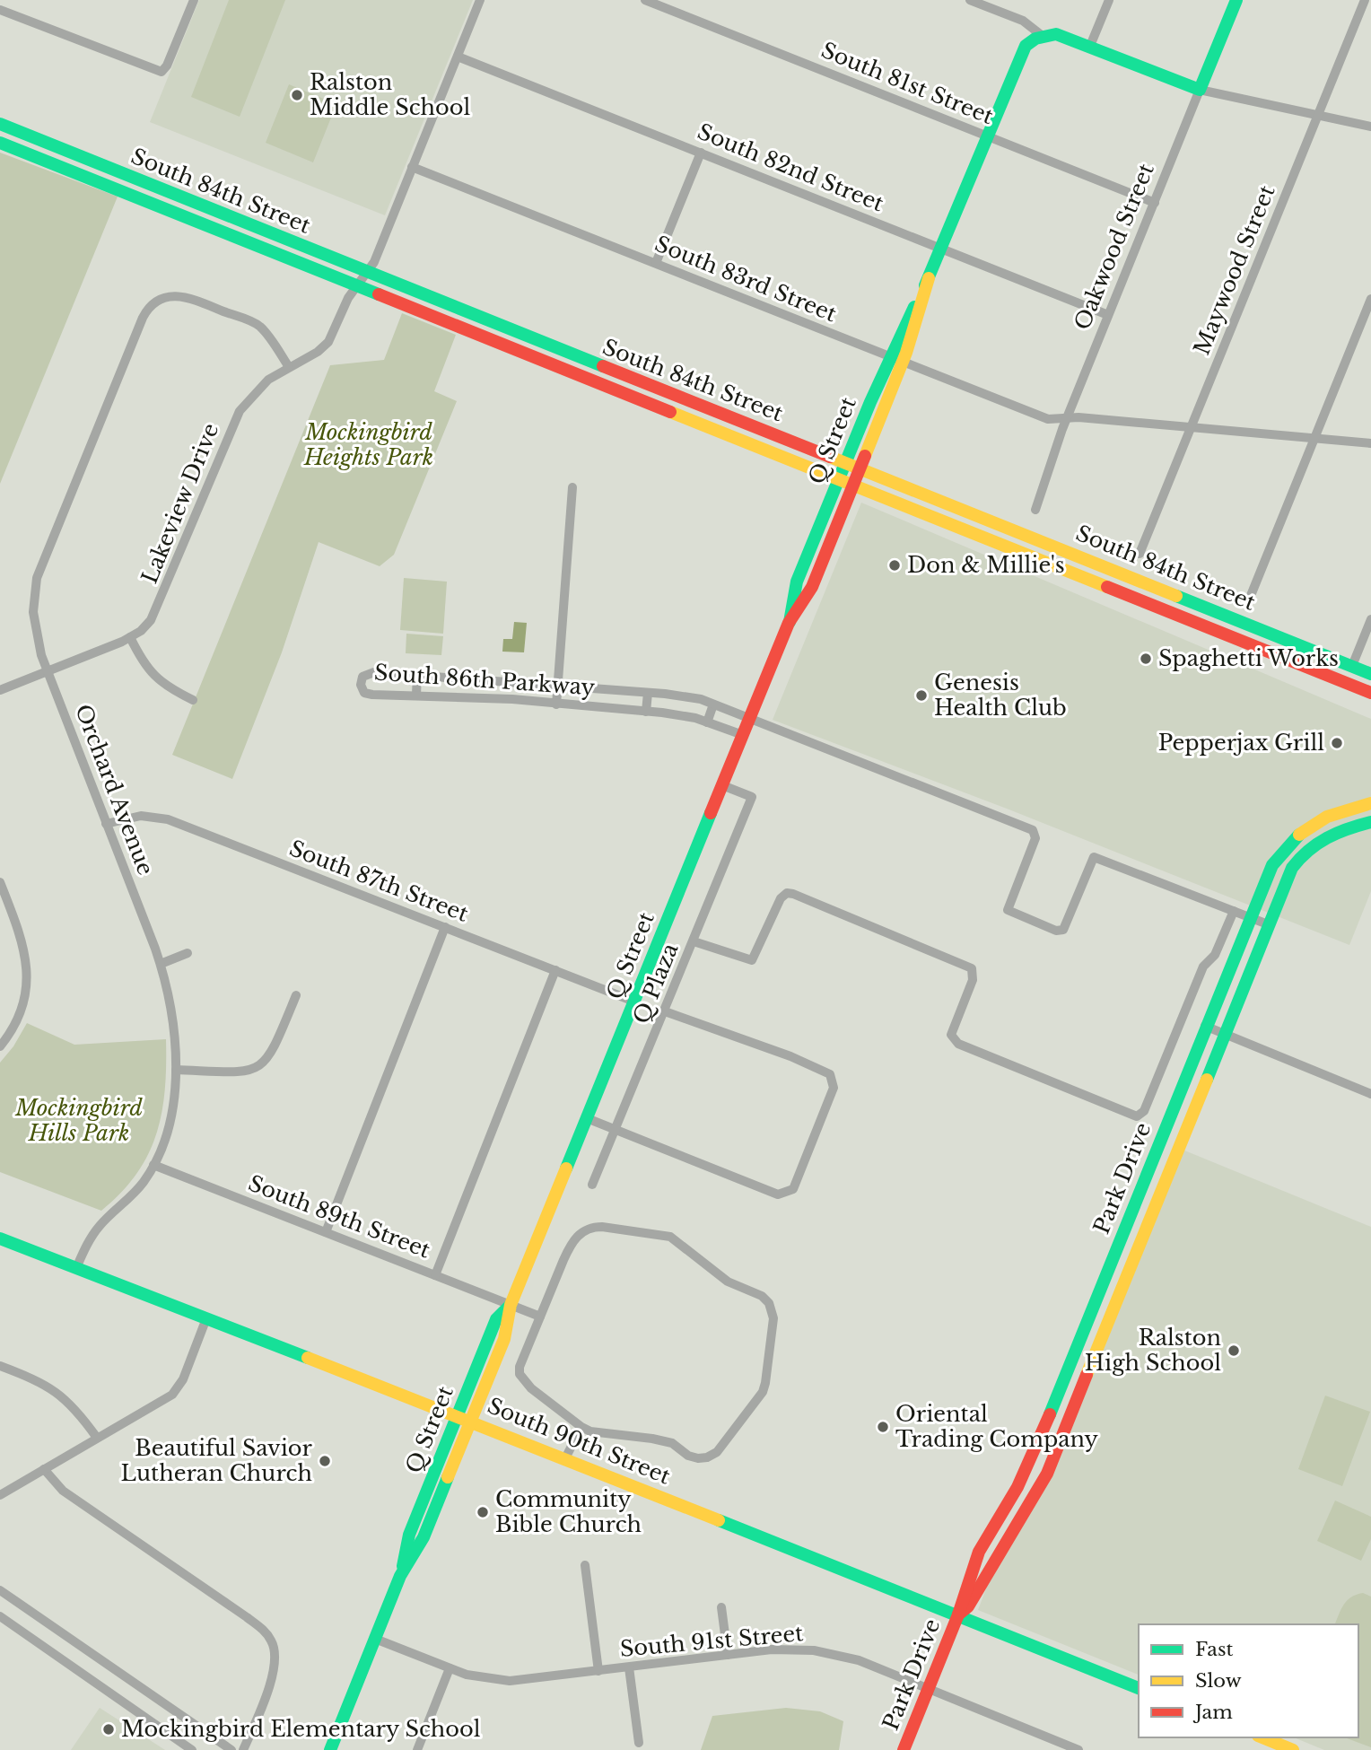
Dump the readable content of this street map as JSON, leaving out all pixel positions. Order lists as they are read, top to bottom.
{
  "streets": {
    "main road": [
      "South 84th Street",
      "Oakwood Street",
      "Q Street",
      "Park Drive",
      "South 90th Street"
    ],
    "street": [
      "South 81st Street",
      "South 82nd Street",
      "Maywood Street",
      "South 83rd Street",
      "Lakeview Drive",
      "South 86th Parkway",
      "Orchard Avenue",
      "South 87th Street",
      "Q Plaza",
      "South 89th Street",
      "South 91st Street"
    ]
  },
  "crossings": [
    ["South 81st Street", "Oakwood Street"],
    ["South 81st Street", "Q Street"],
    ["South 82nd Street", "Oakwood Street"],
    ["South 82nd Street", "Q Street"],
    ["South 82nd Street", "Lakeview Drive"],
    ["South 84th Street", "Q Street"],
    ["South 84th Street", "Lakeview Drive"],
    ["Oakwood Street", "South 83rd Street"],
    ["Maywood Street", "South 83rd Street"],
    ["South 83rd Street", "Q Street"],
    ["South 83rd Street", "Lakeview Drive"],
    ["Q Street", "South 86th Parkway"],
    ["Q Street", "South 87th Street"],
    ["Q Street", "Q Plaza"],
    ["Q Street", "South 89th Street"],
    ["Q Street", "South 90th Street"],
    ["Q Street", "South 91st Street"],
    ["Lakeview Drive", "Orchard Avenue"],
    ["Orchard Avenue", "South 87th Street"],
    ["Orchard Avenue", "South 89th Street"],
    ["Orchard Avenue", "South 90th Street"],
    ["Park Drive", "South 90th Street"],
    ["Park Drive", "South 91st Street"]
  ],
  "parks": ["Mockingbird Heights Park", "Mockingbird Hills Park"],
  "places": [
    "Ralston Middle School",
    "Don & Millie's",
    "Spaghetti Works",
    "Genesis Health Club",
    "Pepperjax Grill",
    "Ralston High School",
    "Oriental Trading Company",
    "Beautiful Savior Lutheran Church",
    "Community Bible Church",
    "Mockingbird Elementary School"
  ],
  "legend": ["Fast", "Slow", "Jam"]
}
